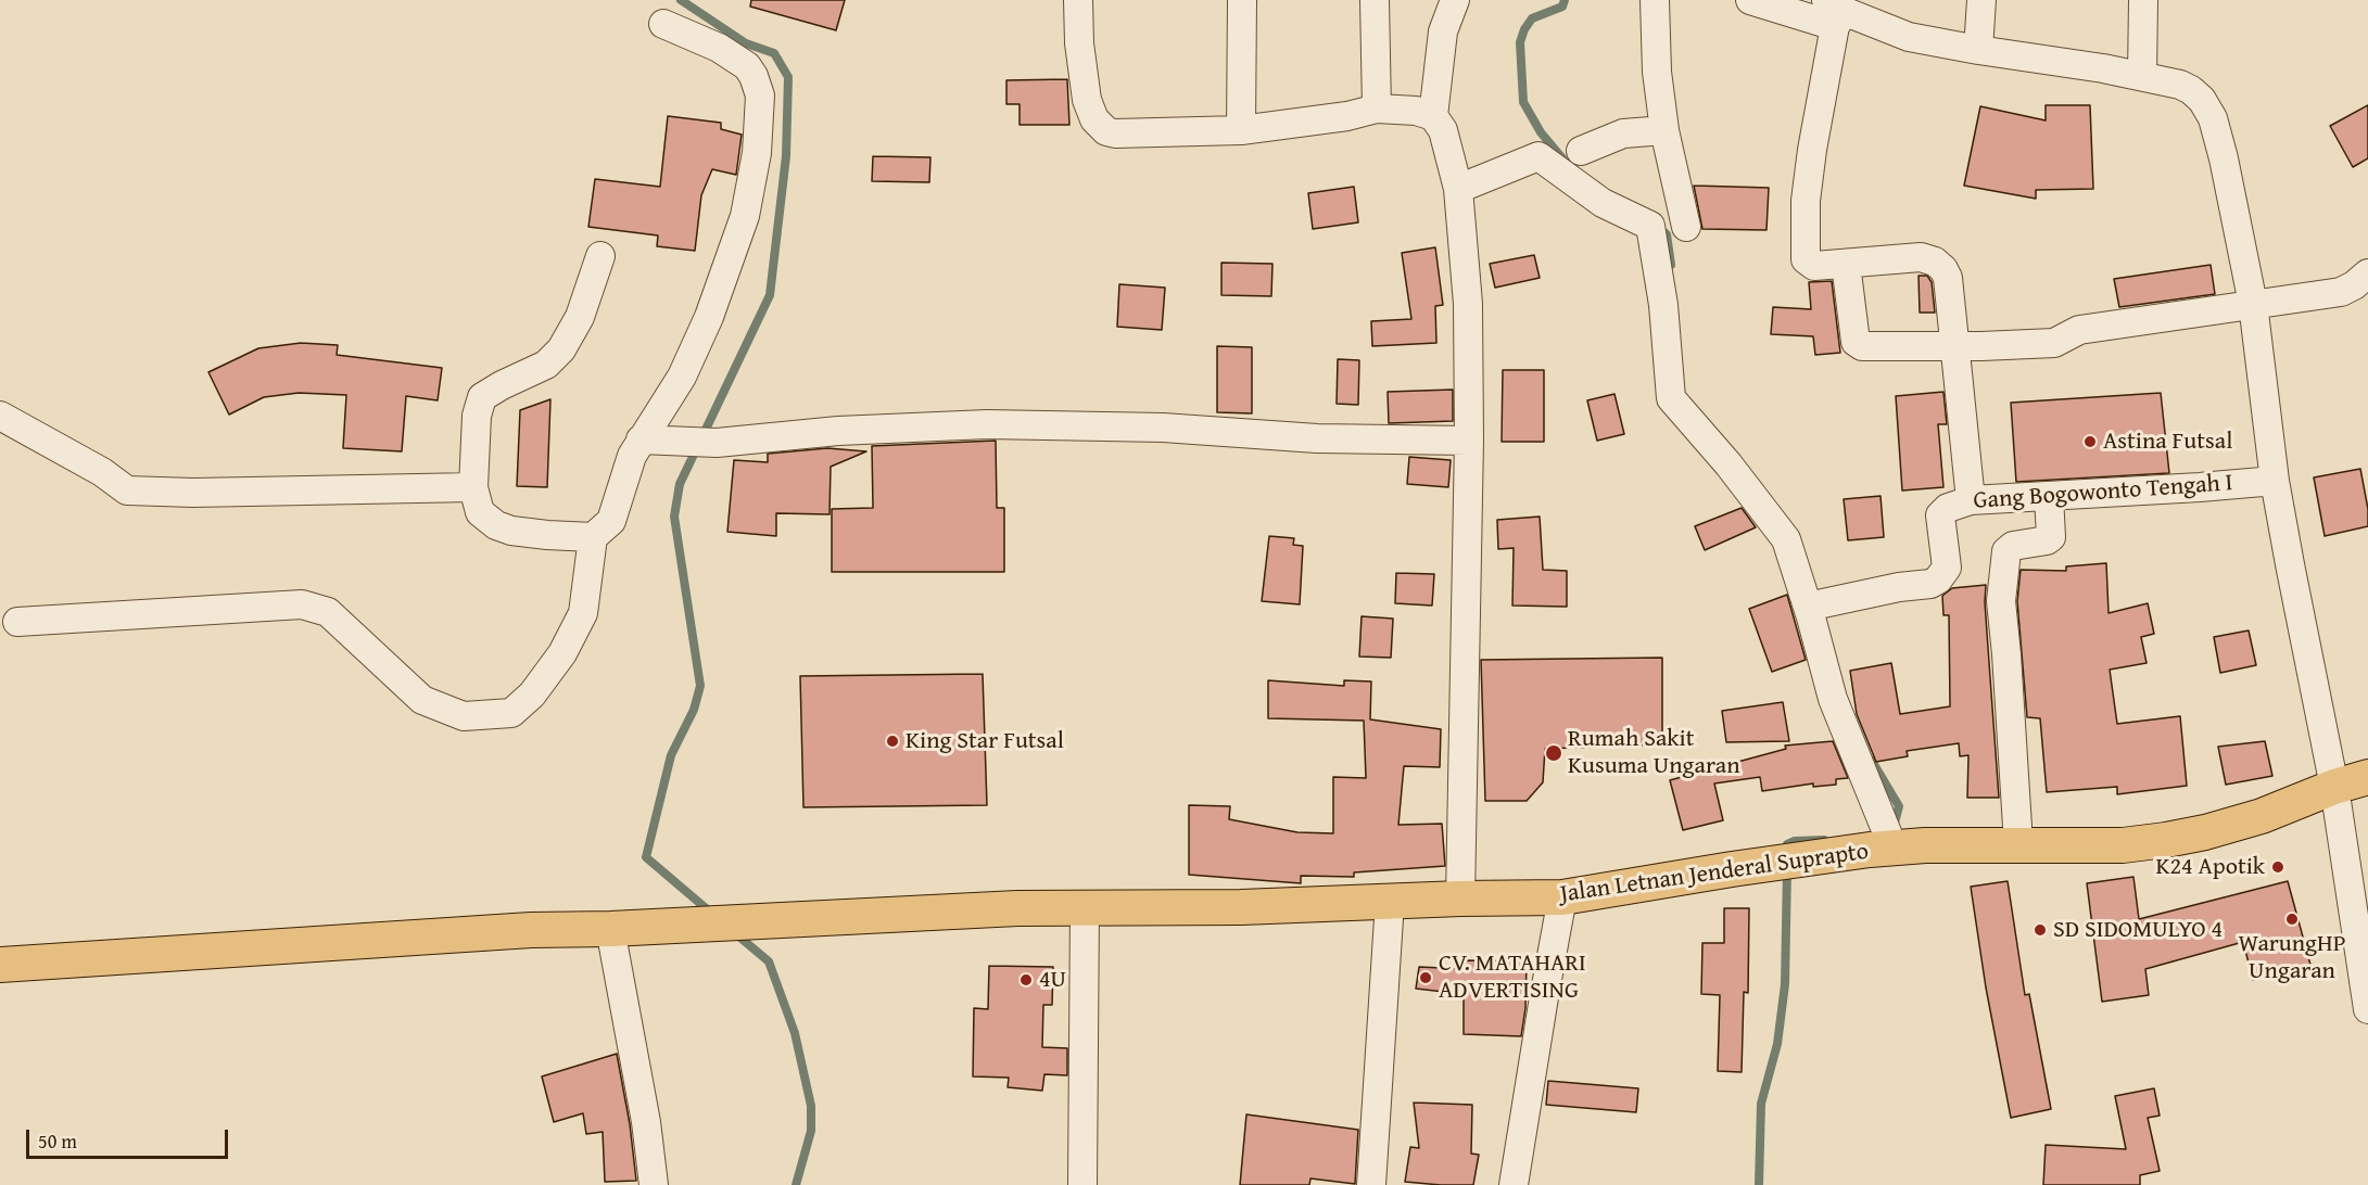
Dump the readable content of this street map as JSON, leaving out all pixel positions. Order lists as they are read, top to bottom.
{
  "streets": {
    "main road": ["Jalan Letnan Jenderal Suprapto"],
    "street": ["Gang Bogowonto Tengah I"]
  },
  "places": [
    "Astina Futsal",
    "King Star Futsal",
    "Rumah Sakit Kusuma Ungaran",
    "K24 Apotik",
    "WarungHP Ungaran",
    "SD SIDOMULYO 4",
    "CV. MATAHARI ADVERTISING",
    "4U"
  ],
  "scale_bar": "50 m"
}
